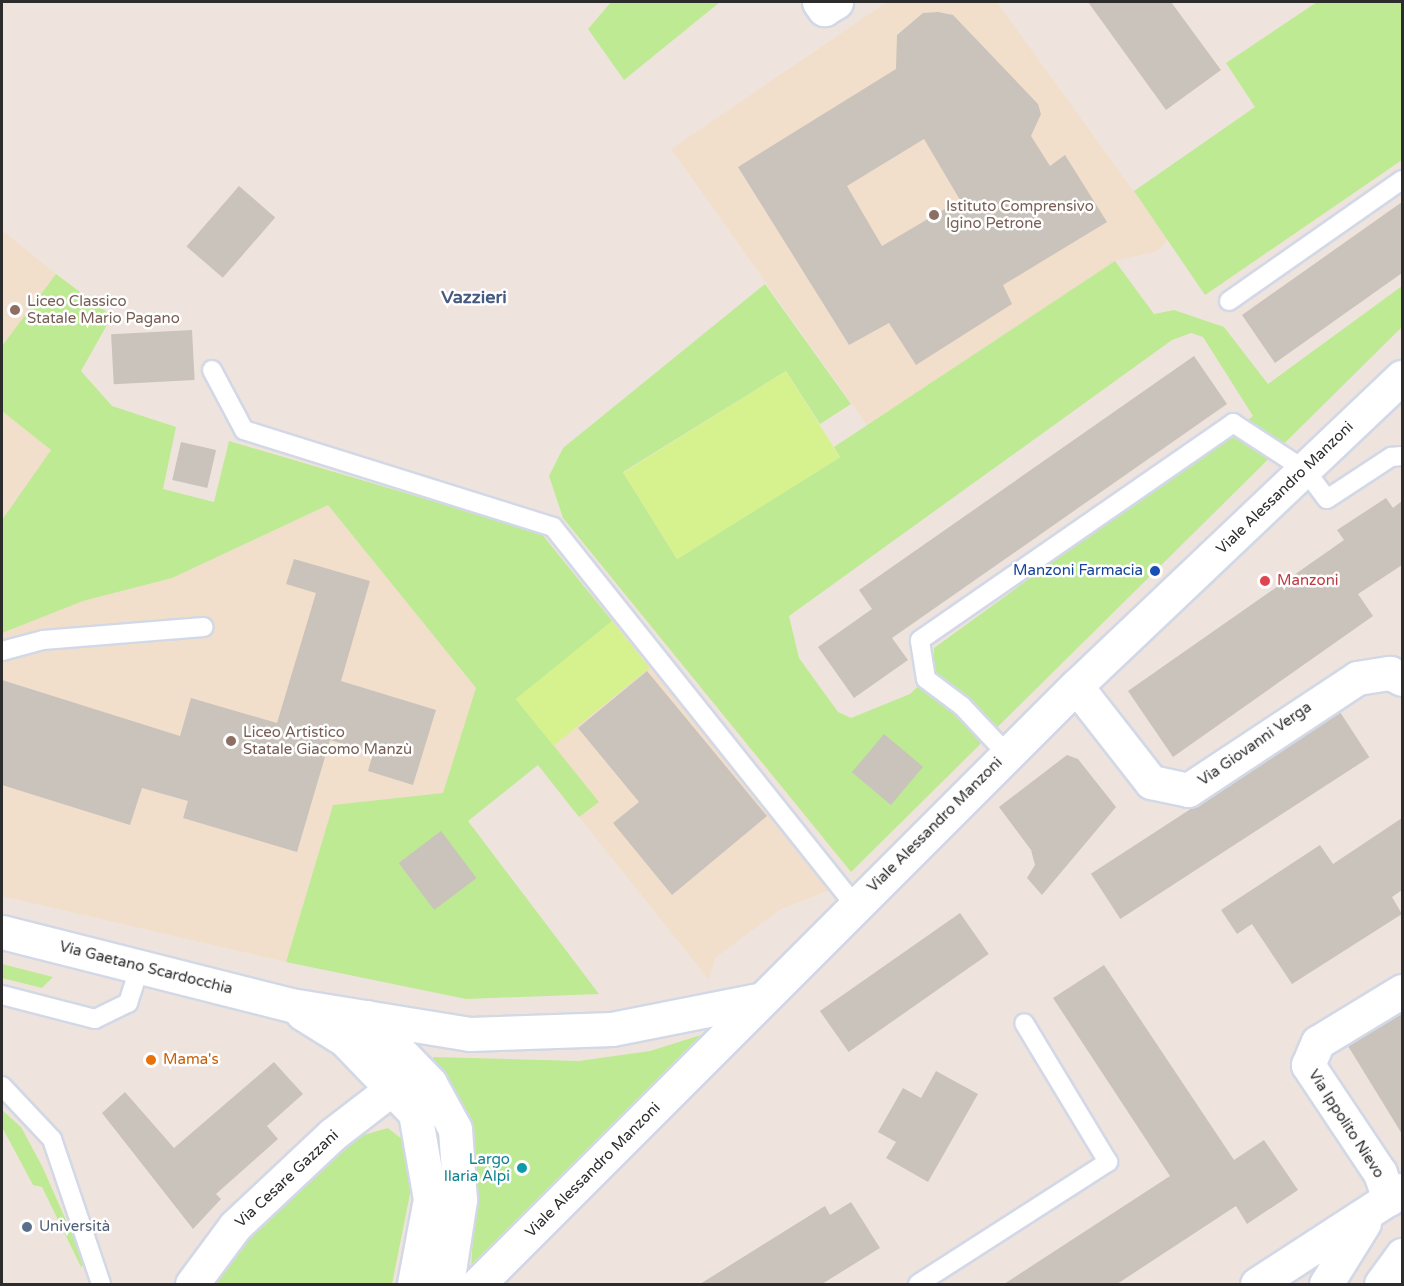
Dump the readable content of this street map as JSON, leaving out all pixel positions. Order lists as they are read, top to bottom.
{
  "streets": {
    "street": [
      "Viale Alessandro Manzoni",
      "Via Giovanni Verga",
      "Via Gaetano Scardocchia",
      "Via Ippolito Nievo",
      "Via Cesare Gazzani"
    ]
  },
  "crossings": [
    ["Viale Alessandro Manzoni", "Via Giovanni Verga"],
    ["Viale Alessandro Manzoni", "Via Gaetano Scardocchia"],
    ["Via Gaetano Scardocchia", "Via Cesare Gazzani"]
  ],
  "districts": ["Vazzieri"],
  "places": [
    "Istituto Comprensivo Igino Petrone",
    "Liceo Classico Statale Mario Pagano",
    "Manzoni Farmacia",
    "Manzoni",
    "Liceo Artistico Statale Giacomo Manzù",
    "Mama's",
    "Largo Ilaria Alpi",
    "Università"
  ]
}
